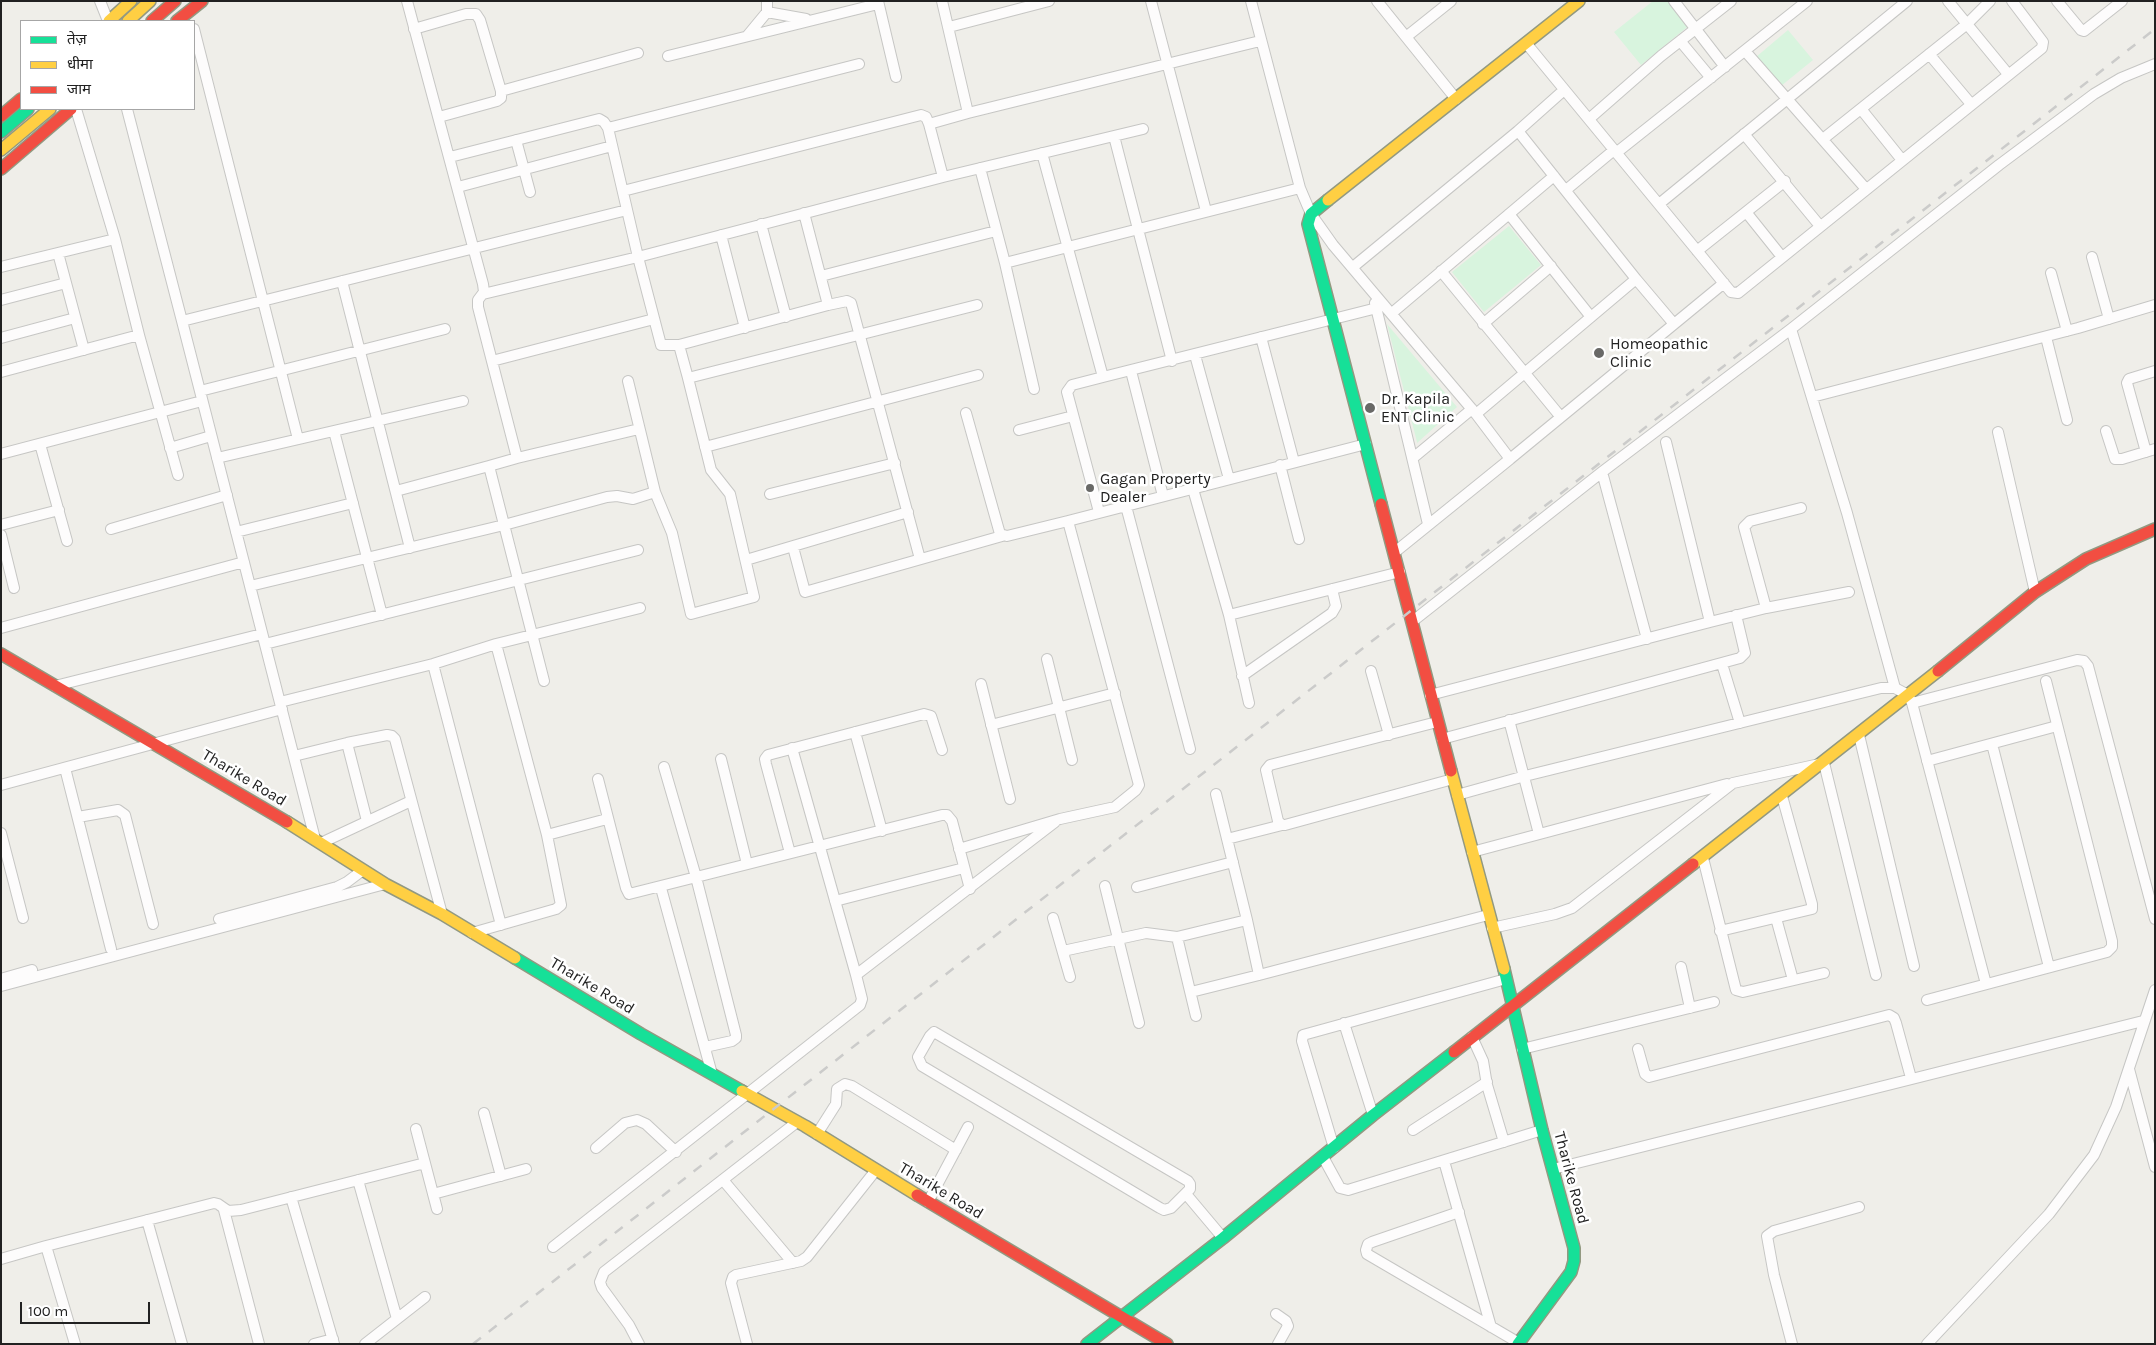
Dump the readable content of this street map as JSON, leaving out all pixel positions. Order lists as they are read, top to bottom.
{
  "streets": {
    "main road": ["Tharike Road"]
  },
  "places": ["Homeopathic Clinic", "Dr. Kapila ENT Clinic", "Gagan Property Dealer"],
  "legend": ["तेज़", "धीमा", "जाम"],
  "scale_bar": "100 m"
}
